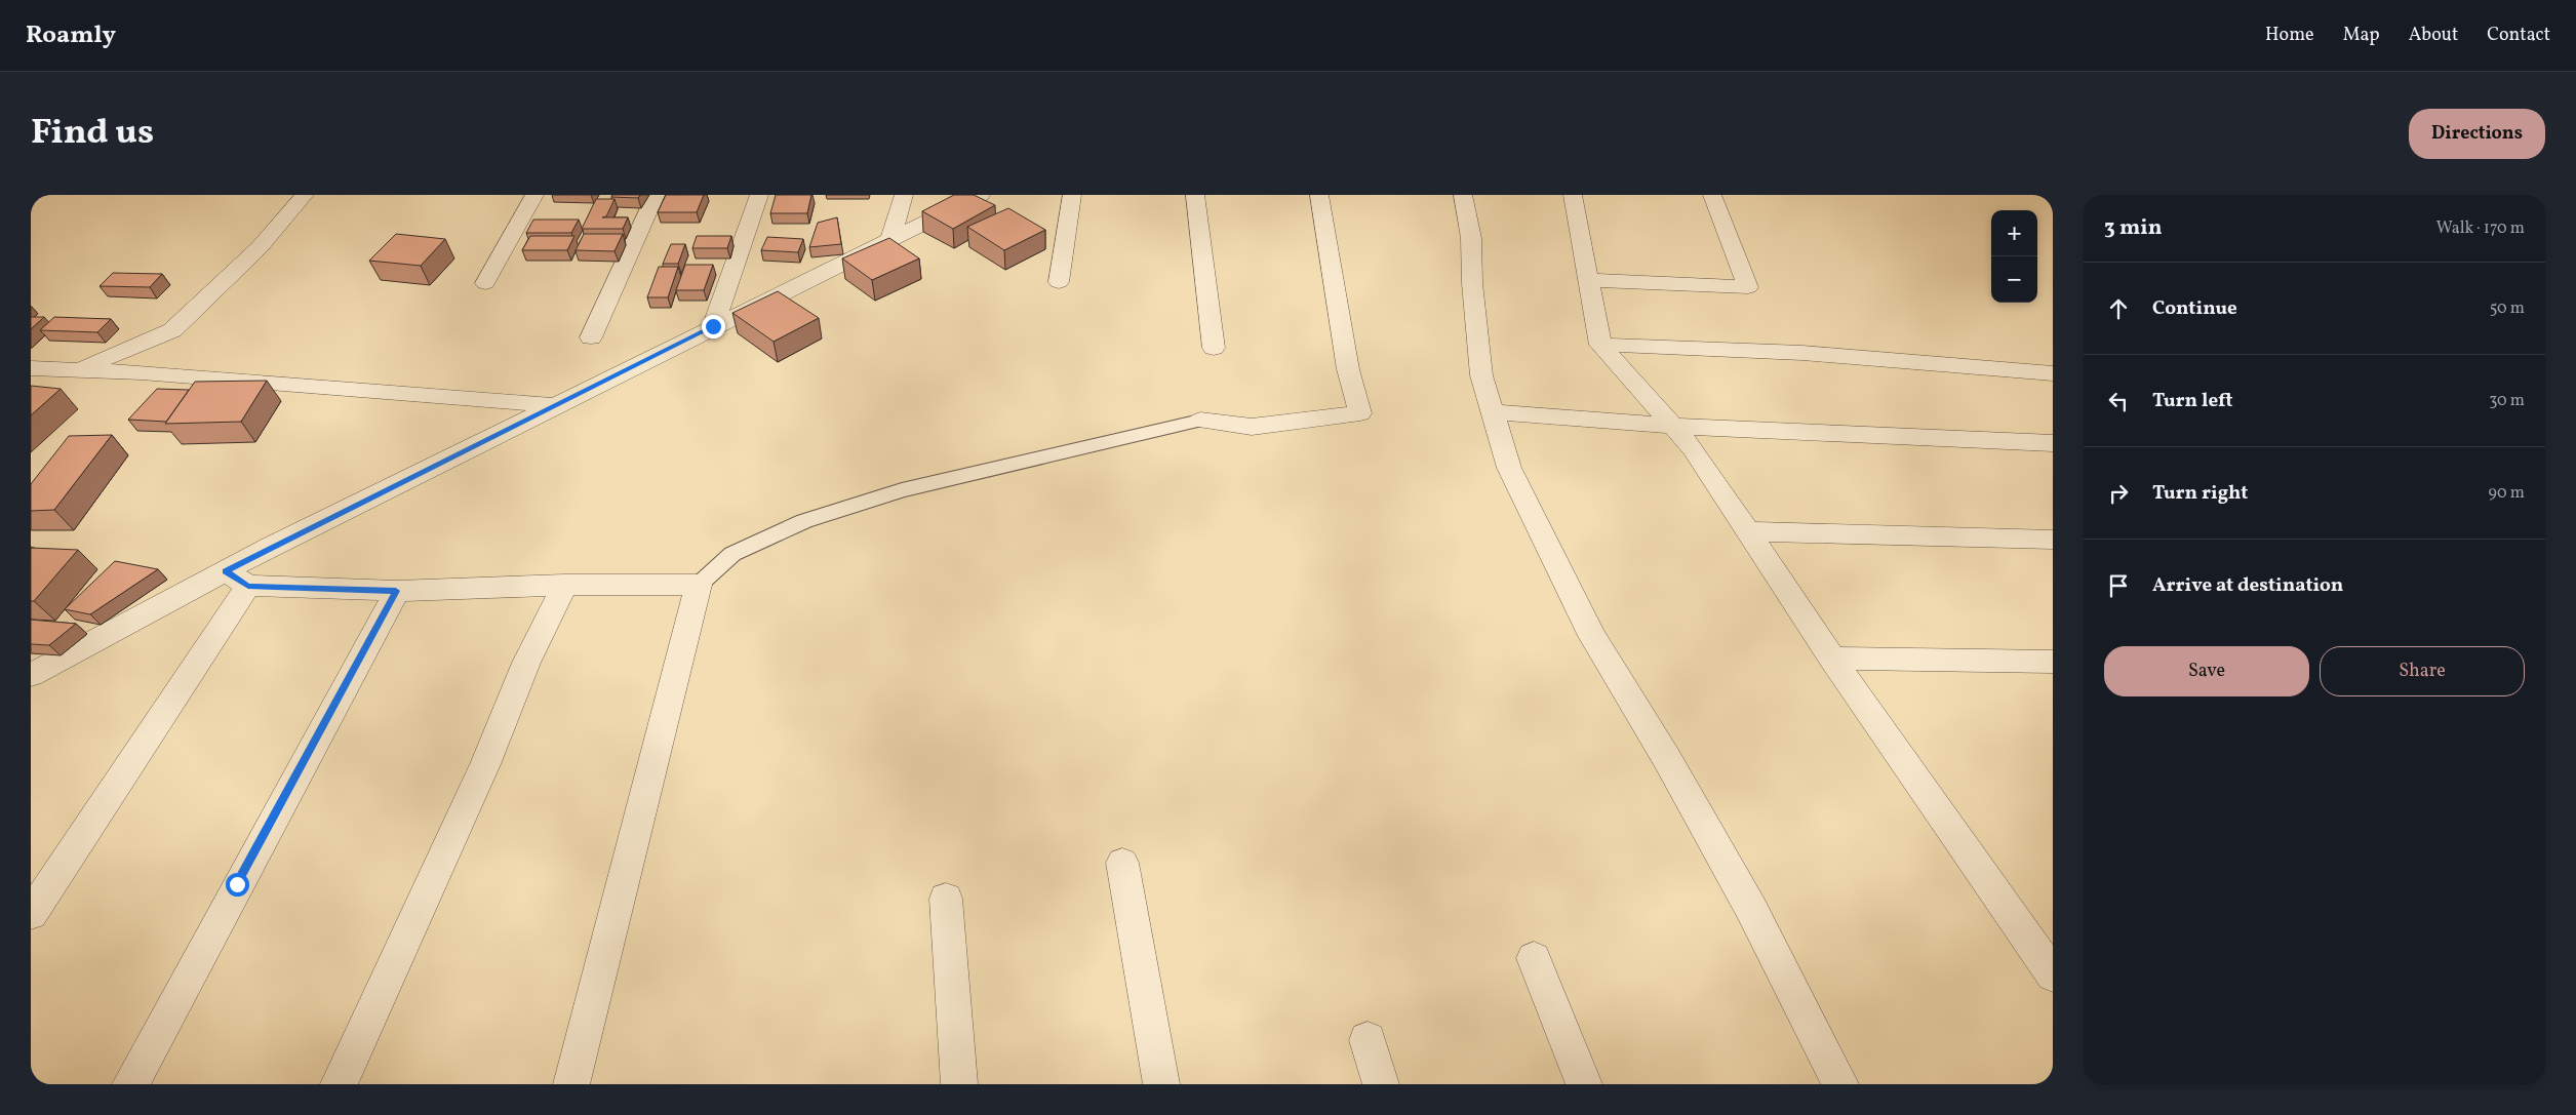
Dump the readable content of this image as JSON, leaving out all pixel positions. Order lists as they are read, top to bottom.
{
  "page": {
    "header": "Roamly",
    "nav": [
      "Home",
      "Map",
      "About",
      "Contact"
    ],
    "title": "Find us",
    "buttons": [
      "Directions",
      ["Save", "Share"]
    ],
    "heading": ["3 min", "Walk · 170 m"],
    "map_buttons": ["+", "−"],
    "list": [
      ["Continue", "50 m"],
      ["Turn left", "30 m"],
      ["Turn right", "90 m"],
      "Arrive at destination"
    ]
  }
}
